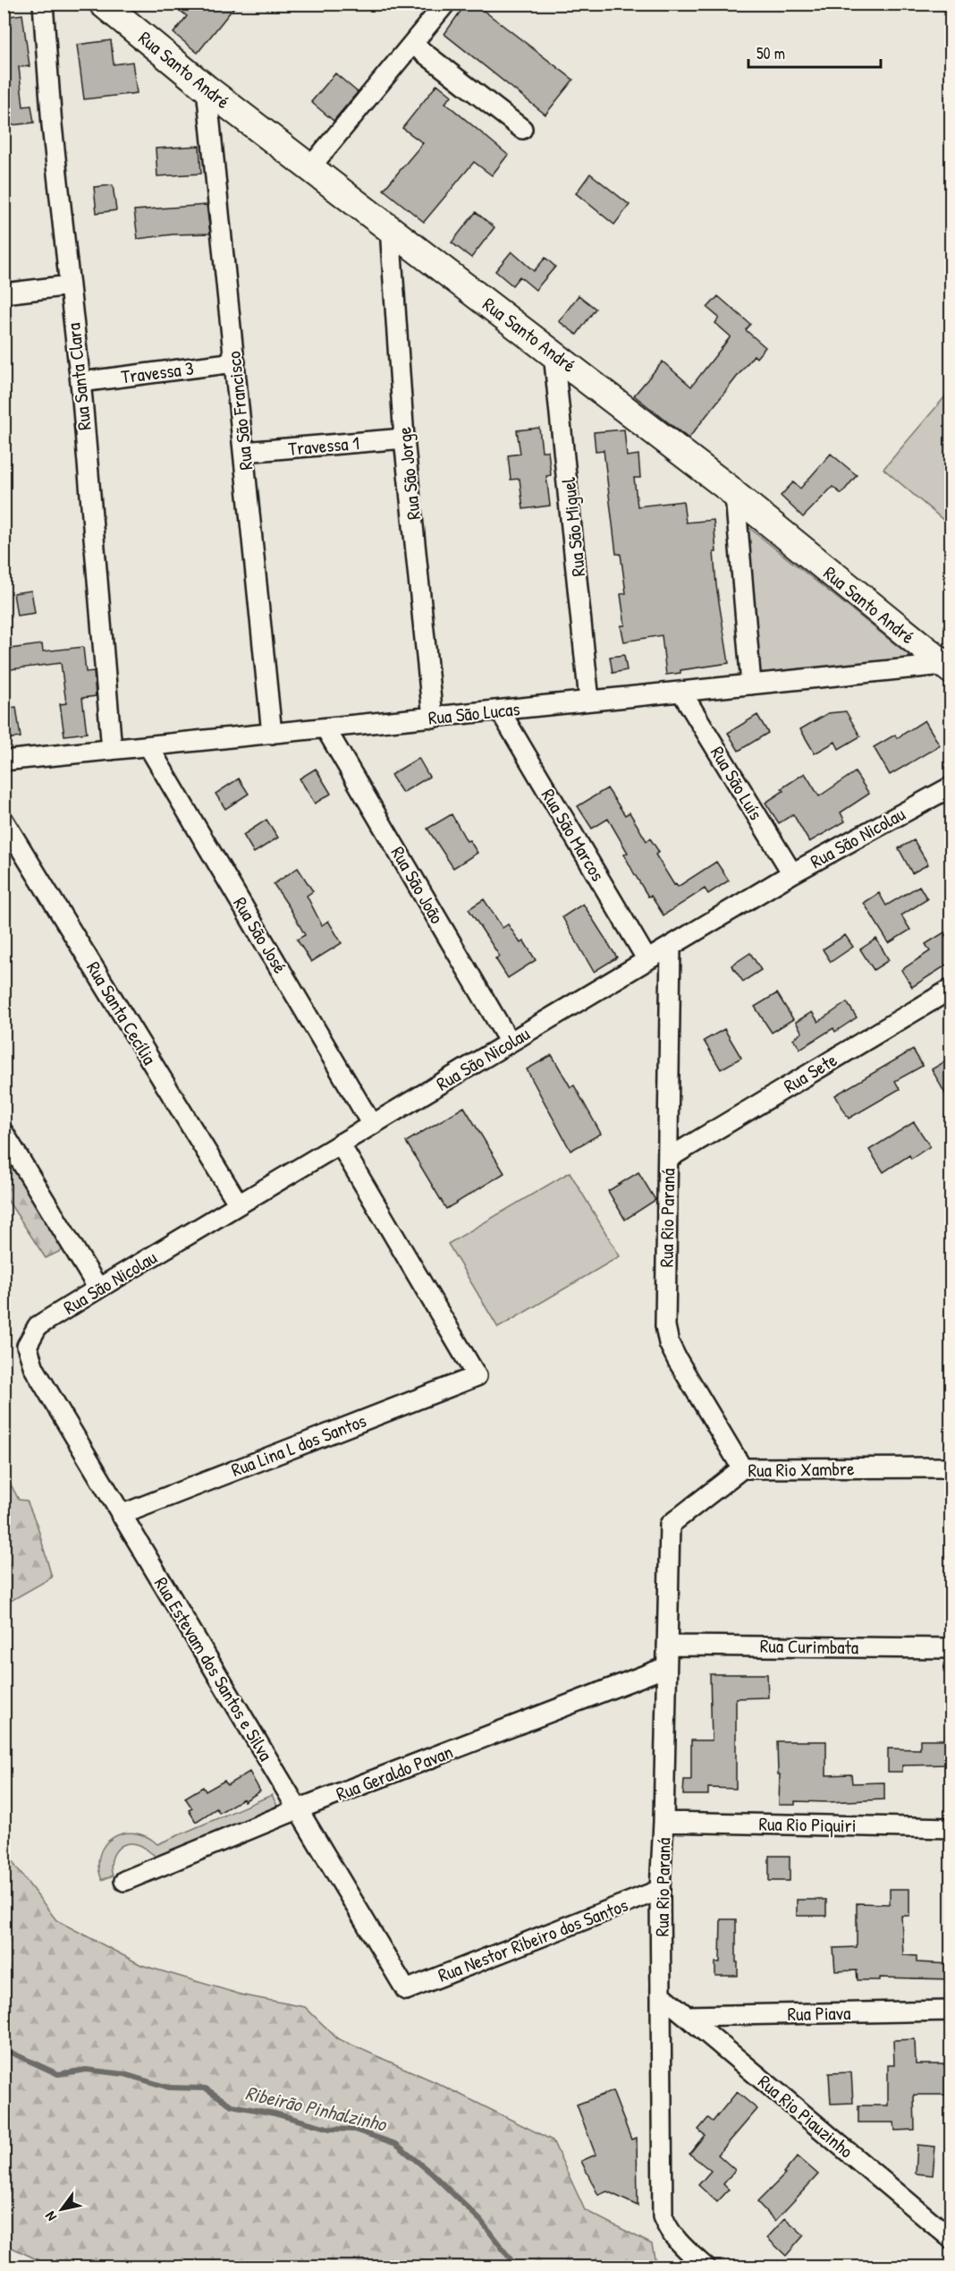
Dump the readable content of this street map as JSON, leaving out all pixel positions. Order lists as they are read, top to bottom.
{
  "streets": {
    "street": [
      "Rua Santo André",
      "Travessa 3",
      "Rua Santa Clara",
      "Rua São Francisco",
      "Travessa 1",
      "Rua São Jorge",
      "Rua São Miguel",
      "Rua São Lucas",
      "Rua São Luís",
      "Rua São Marcos",
      "Rua São Nicolau",
      "Rua São João",
      "Rua São José",
      "Rua Santa Cecília",
      "Rua Sete",
      "Rua Rio Paraná",
      "Rua Lina L dos Santos",
      "Rua Rio Xambre",
      "Rua Curimbata",
      "Rua Estevam dos Santos e Silva",
      "Rua Geraldo Pavan",
      "Rua Rio Piquiri",
      "Rua Nestor Ribeiro dos Santos",
      "Rua Piava",
      "Rua Rio Piauzinho"
    ]
  },
  "crossings": [
    ["Rua Santo André", "Rua São Francisco"],
    ["Rua Santo André", "Rua São Jorge"],
    ["Rua Santo André", "Rua São Miguel"],
    ["Rua Santo André", "Rua São Lucas"],
    ["Travessa 3", "Rua Santa Clara"],
    ["Travessa 3", "Rua São Francisco"],
    ["Rua Santa Clara", "Rua São Lucas"],
    ["Rua São Francisco", "Travessa 1"],
    ["Rua São Francisco", "Rua São Lucas"],
    ["Travessa 1", "Rua São Jorge"],
    ["Rua São Jorge", "Rua São Lucas"],
    ["Rua São Miguel", "Rua São Lucas"],
    ["Rua São Lucas", "Rua São Luís"],
    ["Rua São Lucas", "Rua São Marcos"],
    ["Rua São Lucas", "Rua São João"],
    ["Rua São Lucas", "Rua São José"],
    ["Rua São Luís", "Rua São Nicolau"],
    ["Rua São Marcos", "Rua São Nicolau"],
    ["Rua São Nicolau", "Rua São João"],
    ["Rua São Nicolau", "Rua São José"],
    ["Rua São Nicolau", "Rua Santa Cecília"],
    ["Rua São Nicolau", "Rua Rio Paraná"],
    ["Rua São Nicolau", "Rua Lina L dos Santos"],
    ["Rua São Nicolau", "Rua Estevam dos Santos e Silva"],
    ["Rua Sete", "Rua Rio Paraná"],
    ["Rua Rio Paraná", "Rua Rio Xambre"],
    ["Rua Rio Paraná", "Rua Curimbata"],
    ["Rua Rio Paraná", "Rua Geraldo Pavan"],
    ["Rua Rio Paraná", "Rua Rio Piquiri"],
    ["Rua Rio Paraná", "Rua Nestor Ribeiro dos Santos"],
    ["Rua Rio Paraná", "Rua Rio Piauzinho"],
    ["Rua Lina L dos Santos", "Rua Estevam dos Santos e Silva"],
    ["Rua Estevam dos Santos e Silva", "Rua Geraldo Pavan"],
    ["Rua Estevam dos Santos e Silva", "Rua Nestor Ribeiro dos Santos"],
    ["Rua Piava", "Rua Rio Piauzinho"]
  ],
  "water": ["Ribeirão Pinhalzinho"],
  "scale_bar": "50 m",
  "north": "bottom left"
}
